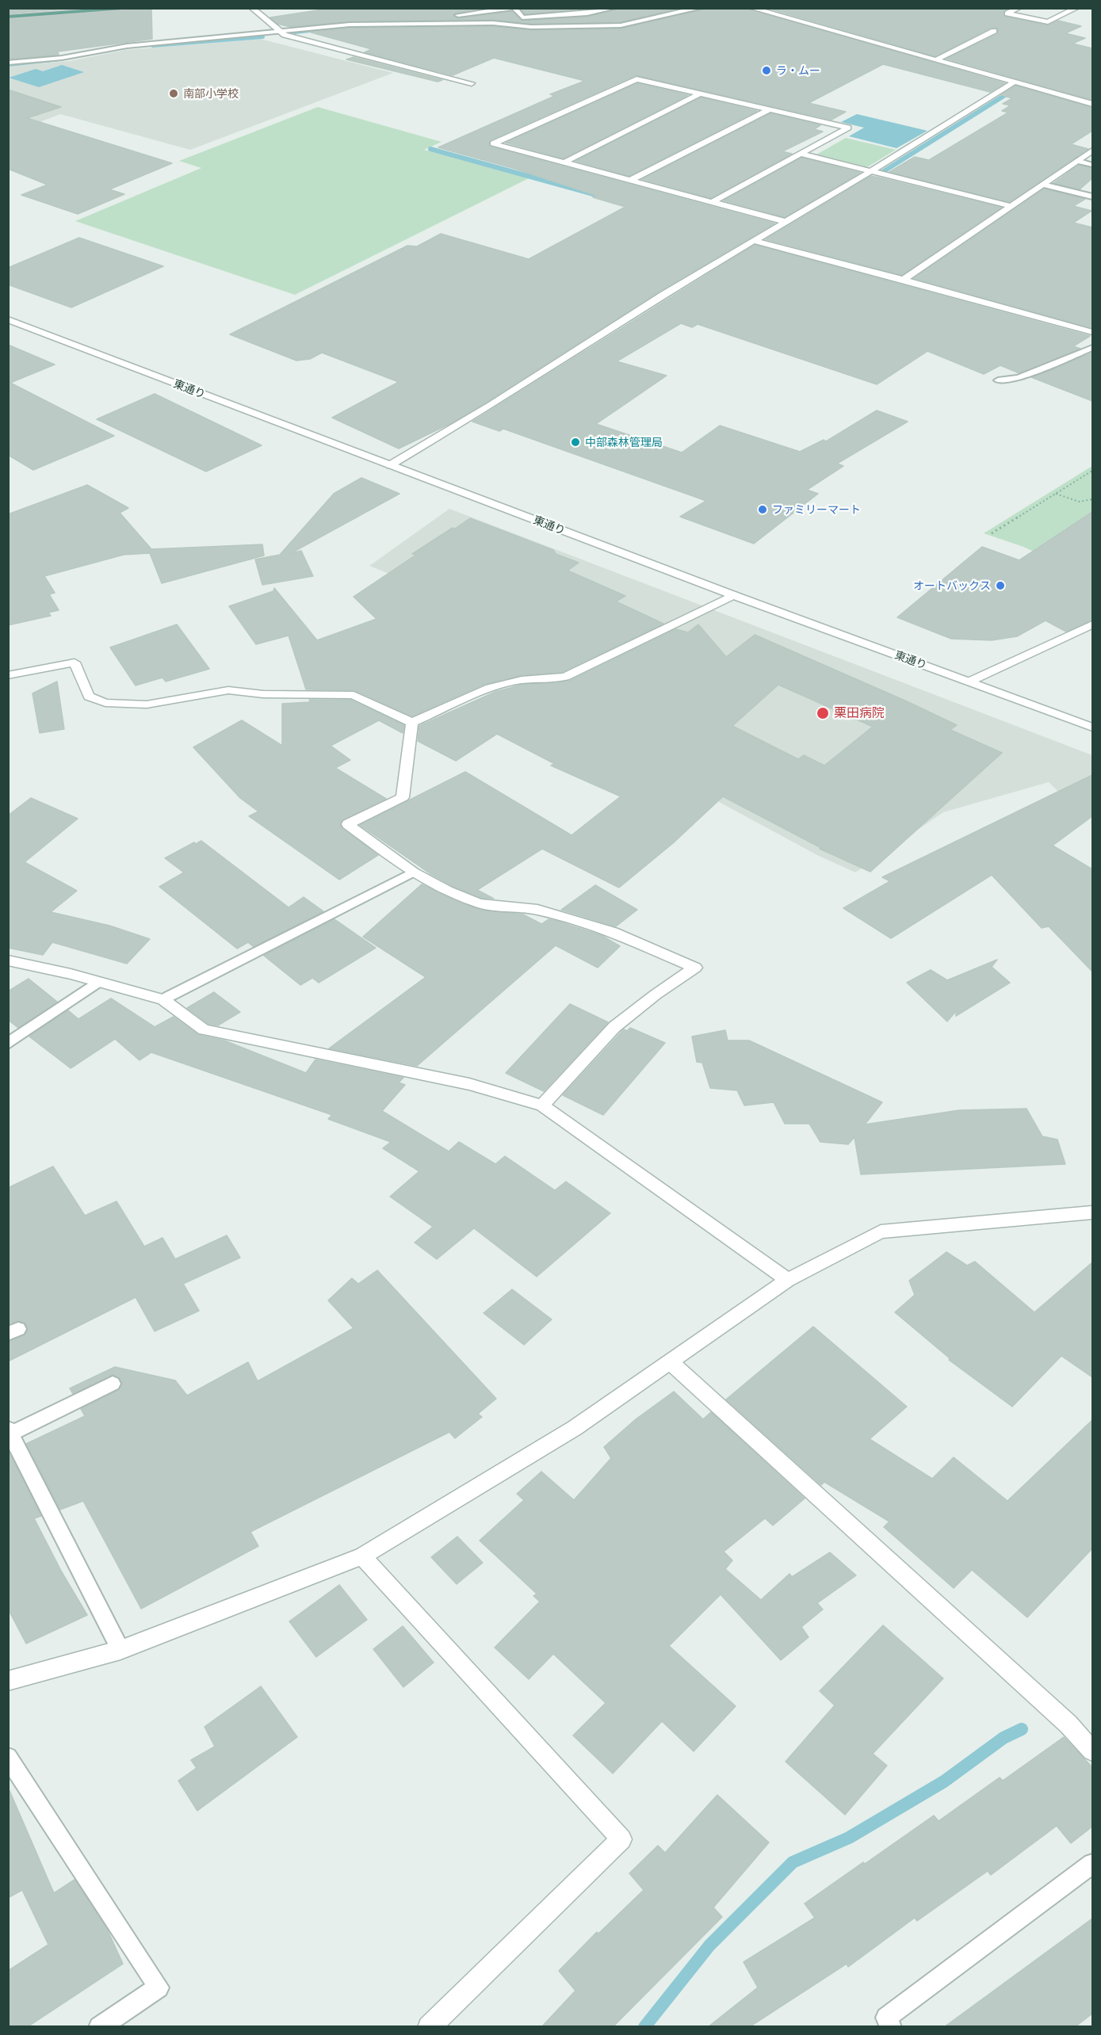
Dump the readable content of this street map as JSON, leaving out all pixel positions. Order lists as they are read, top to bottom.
{
  "streets": {
    "street": ["東通り"]
  },
  "places": [
    "ラ・ムー",
    "南部小学校",
    "中部森林管理局",
    "ファミリーマート",
    "オートバックス",
    "栗田病院"
  ]
}
